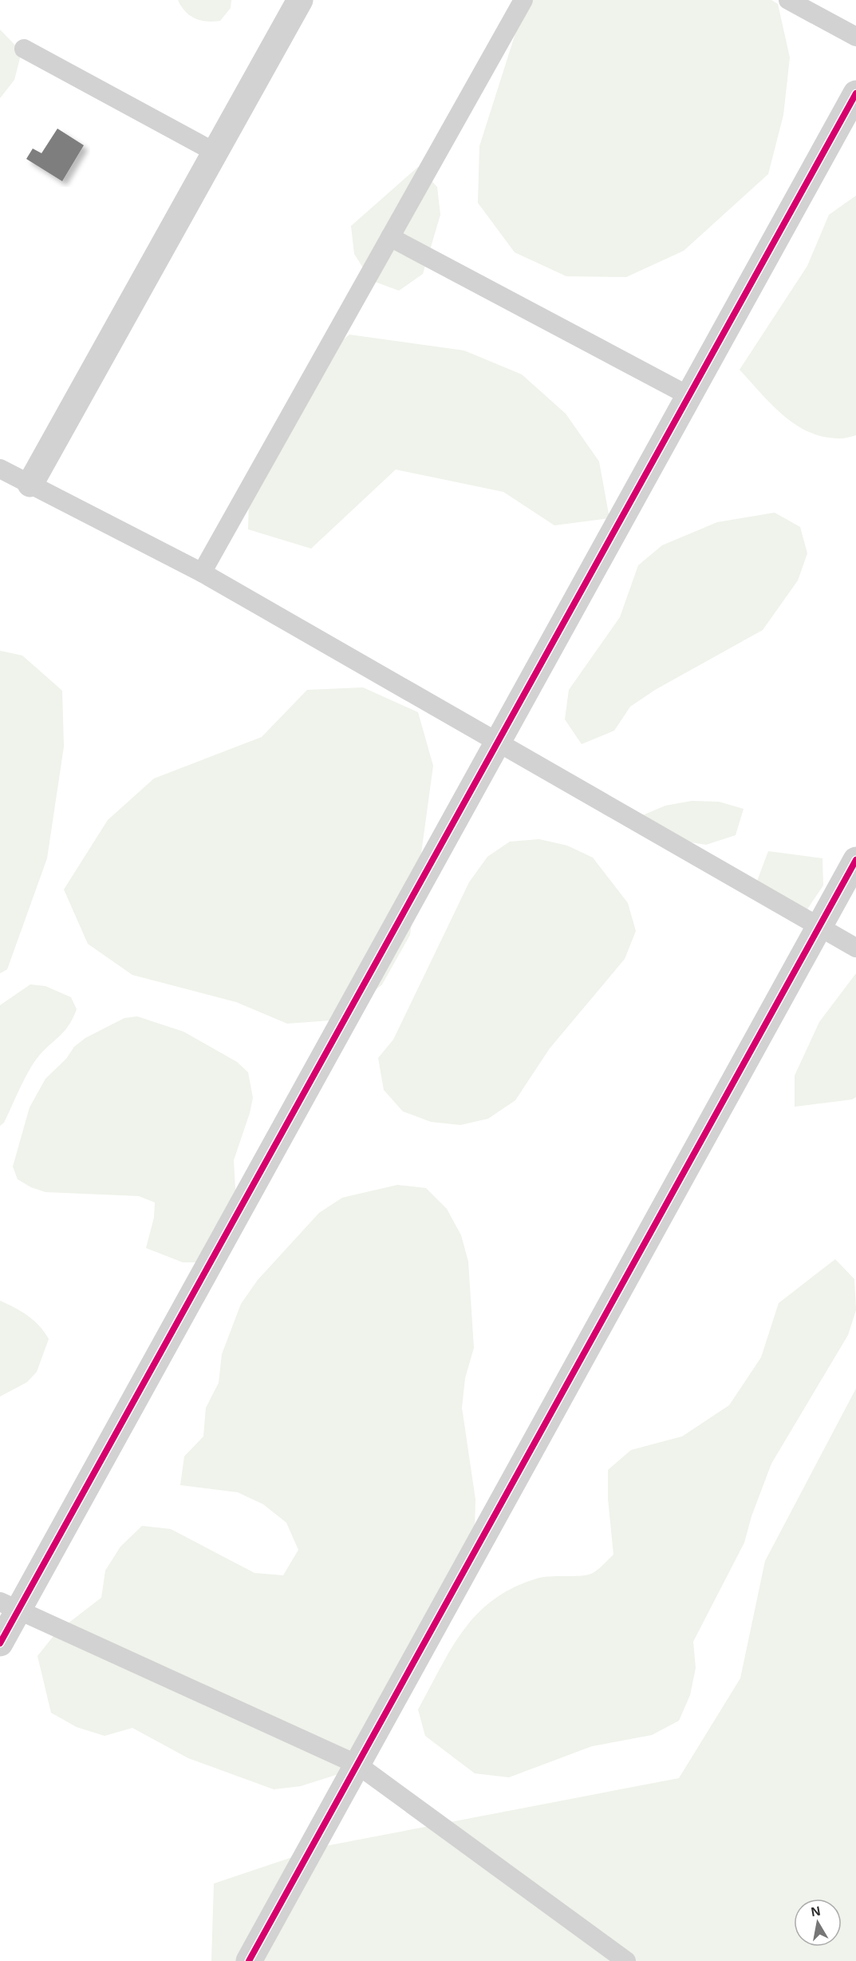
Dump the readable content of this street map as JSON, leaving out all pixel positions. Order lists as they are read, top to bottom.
{
  "north": "top"
}
